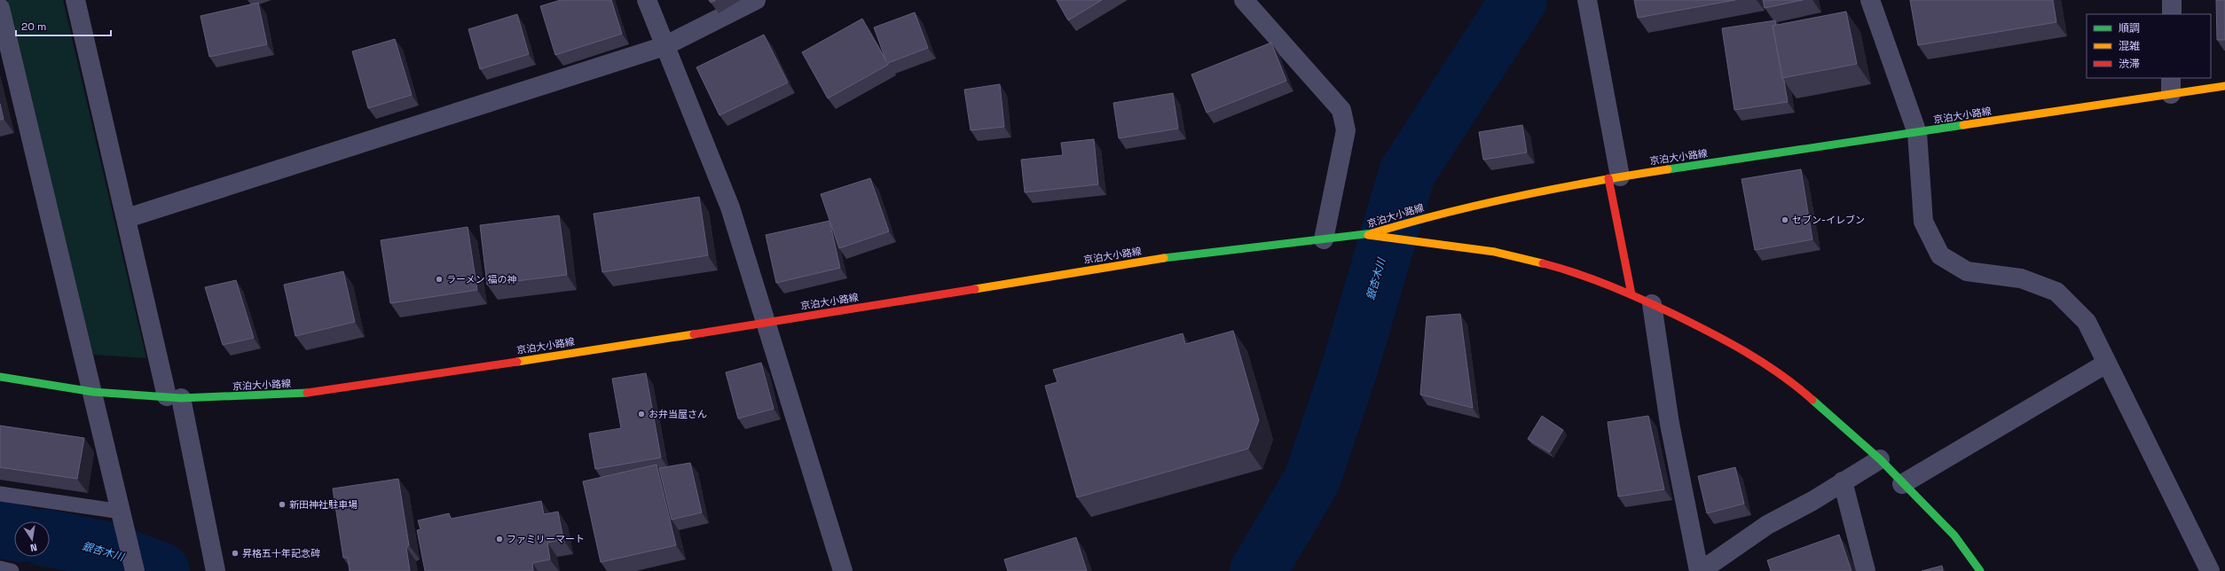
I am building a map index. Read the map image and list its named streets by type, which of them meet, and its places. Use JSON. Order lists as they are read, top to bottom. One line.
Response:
{"streets":{"main road":["京泊大小路線"]},"water":["銀杏木川"],"places":["セブン-イレブン","ラーメン 福の神","お弁当屋さん","新田神社駐車場","ファミリーマート","昇格五十年記念碑"],"legend":["順調","混雑","渋滞"],"scale_bar":"20 m","north":"bottom"}
